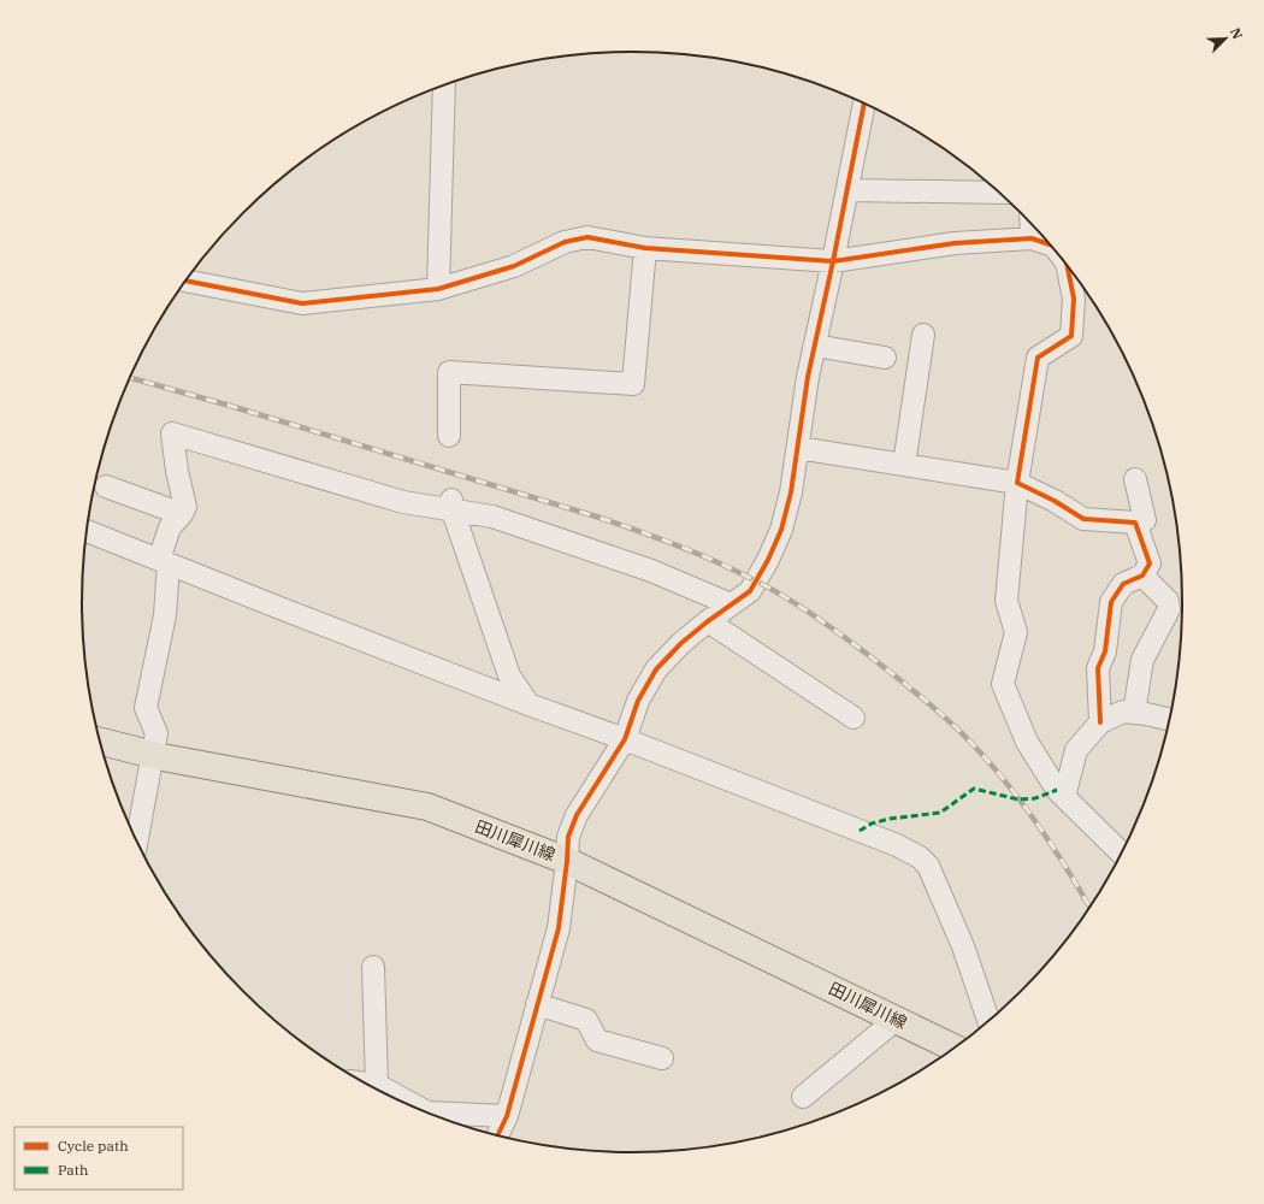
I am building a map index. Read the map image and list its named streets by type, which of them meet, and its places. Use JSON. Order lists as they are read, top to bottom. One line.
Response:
{"streets":{"main road":["田川犀川線"]},"legend":["Cycle path","Path"],"north":"top right"}
